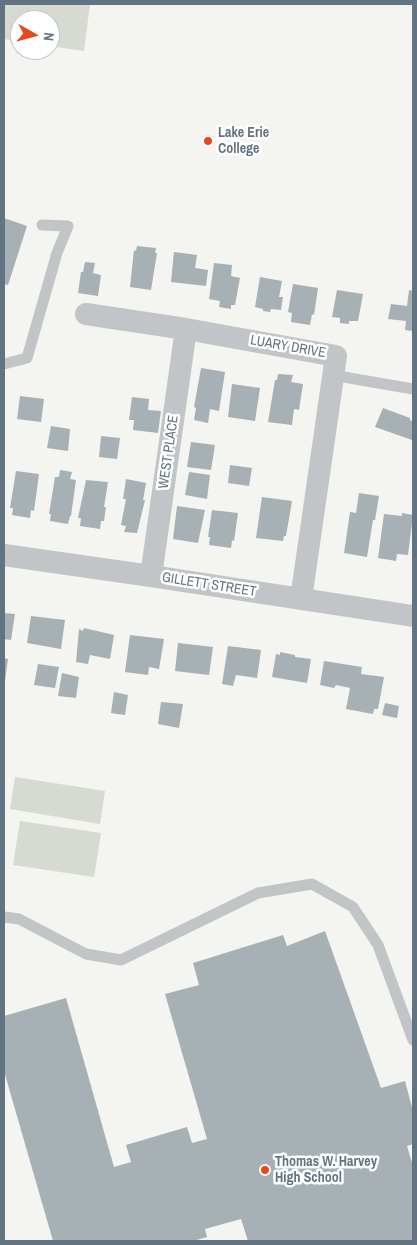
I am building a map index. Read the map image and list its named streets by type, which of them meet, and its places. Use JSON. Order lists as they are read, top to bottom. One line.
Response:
{"streets":{"street":["LUARY DRIVE","WEST PLACE","GILLETT STREET"]},"crossings":[["LUARY DRIVE","WEST PLACE"],["LUARY DRIVE","GILLETT STREET"],["WEST PLACE","GILLETT STREET"]],"places":["Lake Erie College","Thomas W. Harvey High School"],"north":"right"}
